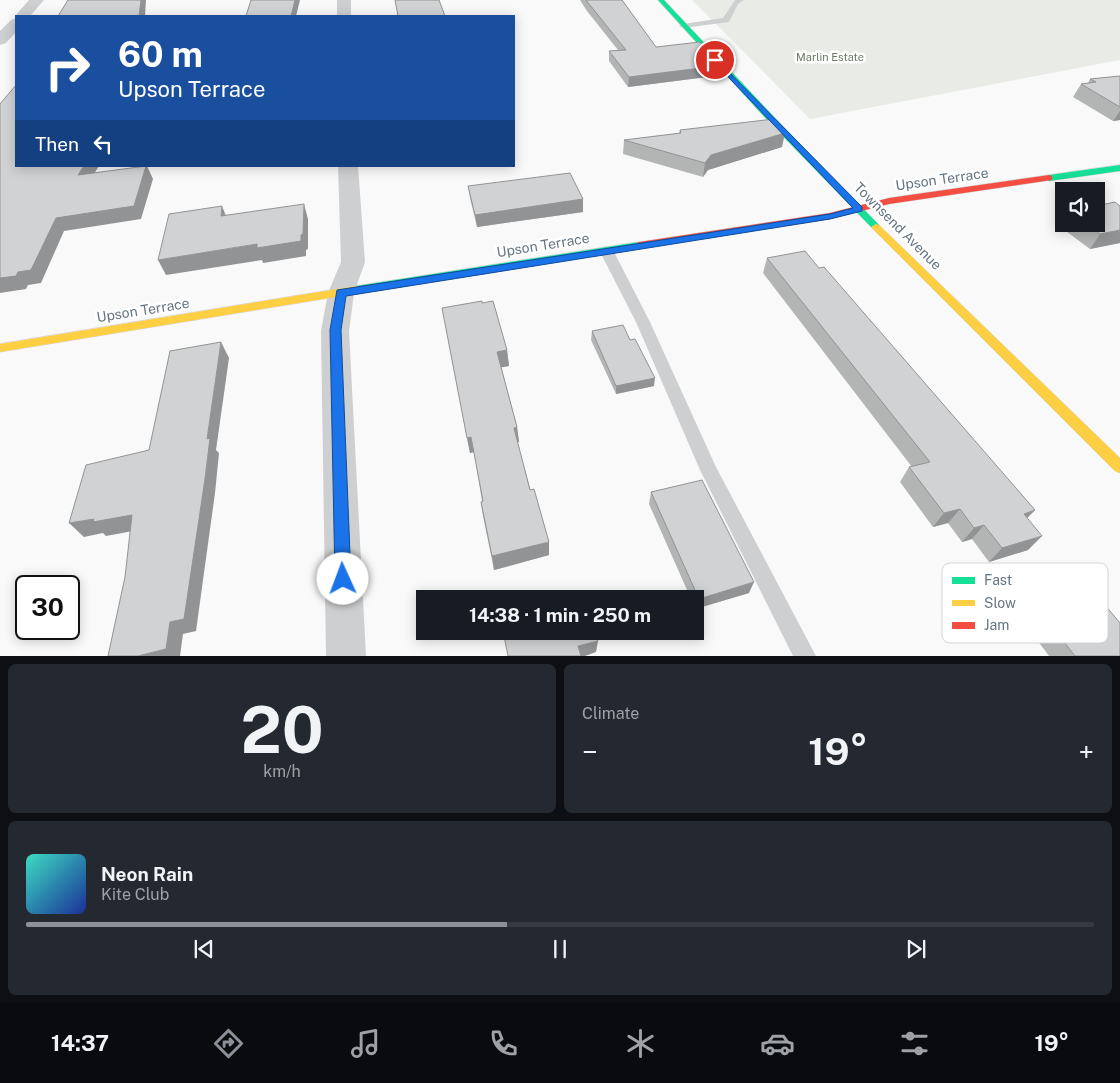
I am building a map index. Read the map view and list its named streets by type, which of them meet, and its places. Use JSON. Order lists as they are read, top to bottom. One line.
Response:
{"streets":{"street":["Upson Terrace","Townsend Avenue"]},"crossings":[["Upson Terrace","Townsend Avenue"]],"parks":["Marlin Estate"],"legend":["Fast","Slow","Jam"],"page":{"turn":["60 m","Upson Terrace"],"then":"Then","limit":"30","trip":"14:38 · 1 min · 250 m","tile":[["20","km/h"],"Climate"],"heat":["−","19°","+"],"song":["Neon Rain","Kite Club"],"tabs":["14:37","19°"]}}
